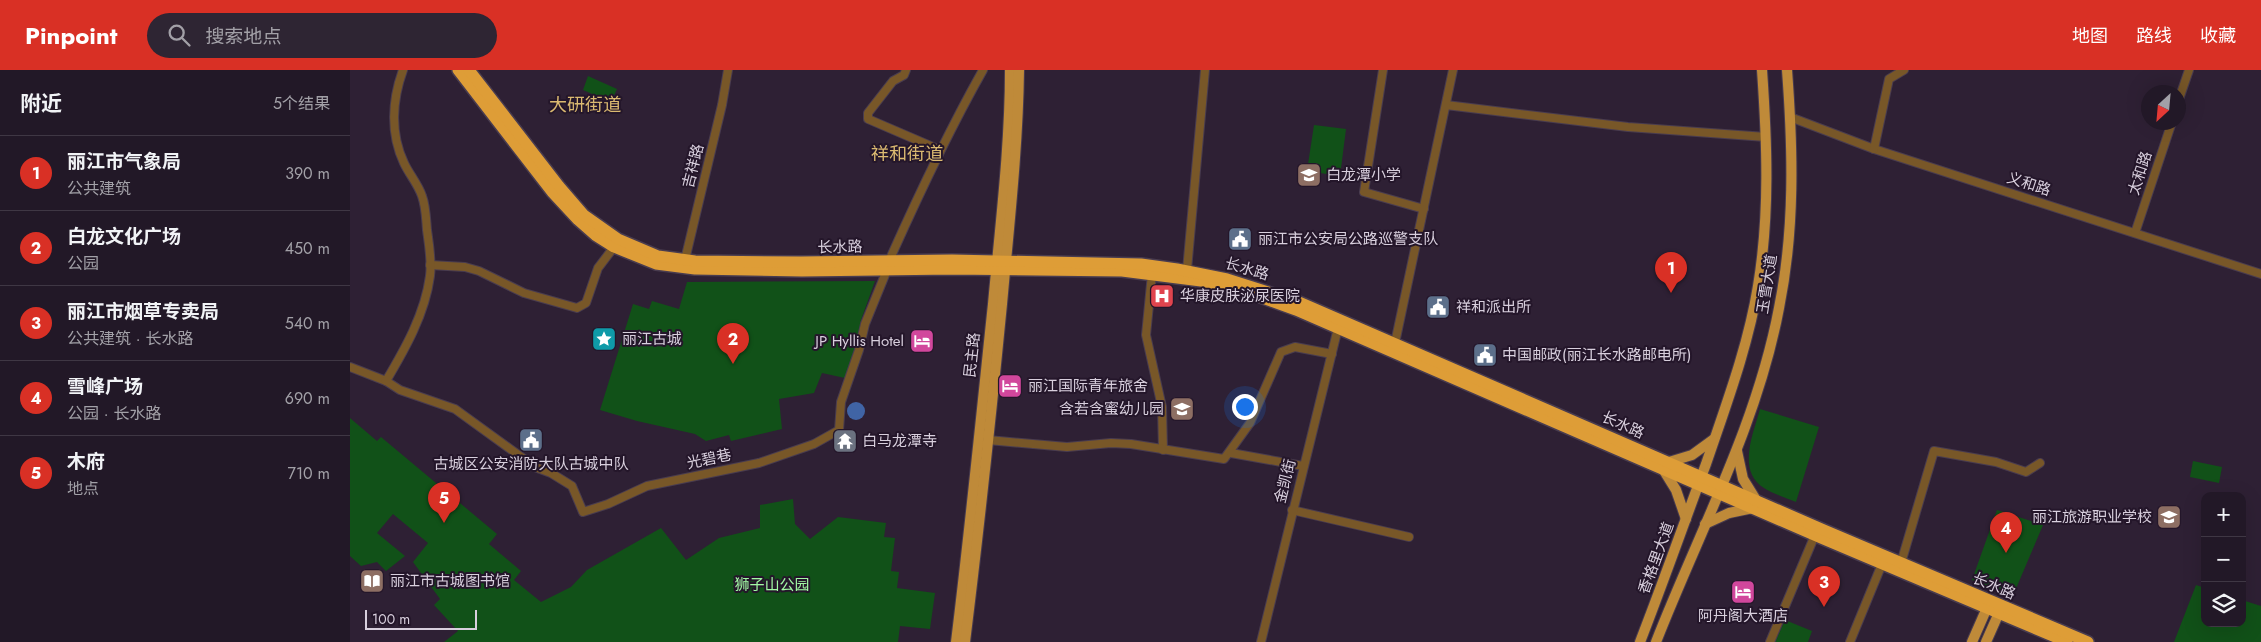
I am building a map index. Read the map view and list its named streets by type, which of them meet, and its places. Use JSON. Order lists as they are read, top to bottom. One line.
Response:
{"streets":{"highway":["长水路"],"main road":["玉雪大道","民主路","香格里大道"],"street":["吉祥路","太和路","义和路","光碧巷","金凯街"]},"crossings":[["吉祥路","长水路"],["太和路","义和路"],["义和路","玉雪大道"],["长水路","玉雪大道"],["长水路","民主路"],["长水路","光碧巷"],["长水路","金凯街"],["长水路","香格里大道"],["玉雪大道","香格里大道"]],"districts":["大研街道","祥和街道"],"parks":["狮子山公园"],"places":{"school or university":["白龙潭小学","含若含蜜幼儿园","丽江旅游职业学校"],"public building":["丽江市公安局公路巡警支队","祥和派出所","中国邮政(丽江长水路邮电所)","古城区公安消防大队古城中队"],"hospital":["华康皮肤泌尿医院"],"place":["丽江古城"],"hotel":["JP Hyllis Hotel","丽江国际青年旅舍","阿丹阁大酒店"],"temple":["白马龙潭寺"],"library":["丽江市古城图书馆"]},"scale_bar":"100 m","north":"bottom left","page":{"header":"Pinpoint","search":"搜索地点","nav":["地图","路线","收藏"],"heading":["附近","5个结果"],"list":[{"mark":"1","name":"丽江市气象局","note":"公共建筑","value":"390 m"},{"mark":"2","name":"白龙文化广场","note":"公园","value":"450 m"},{"mark":"3","name":"丽江市烟草专卖局","note":"公共建筑 · 长水路","value":"540 m"},{"mark":"4","name":"雪峰广场","note":"公园 · 长水路","value":"690 m"},{"mark":"5","name":"木府","note":"地点","value":"710 m"}],"pins":["1","2","5","4","3"],"map_buttons":["+","−"],"scale":"100 m"}}
